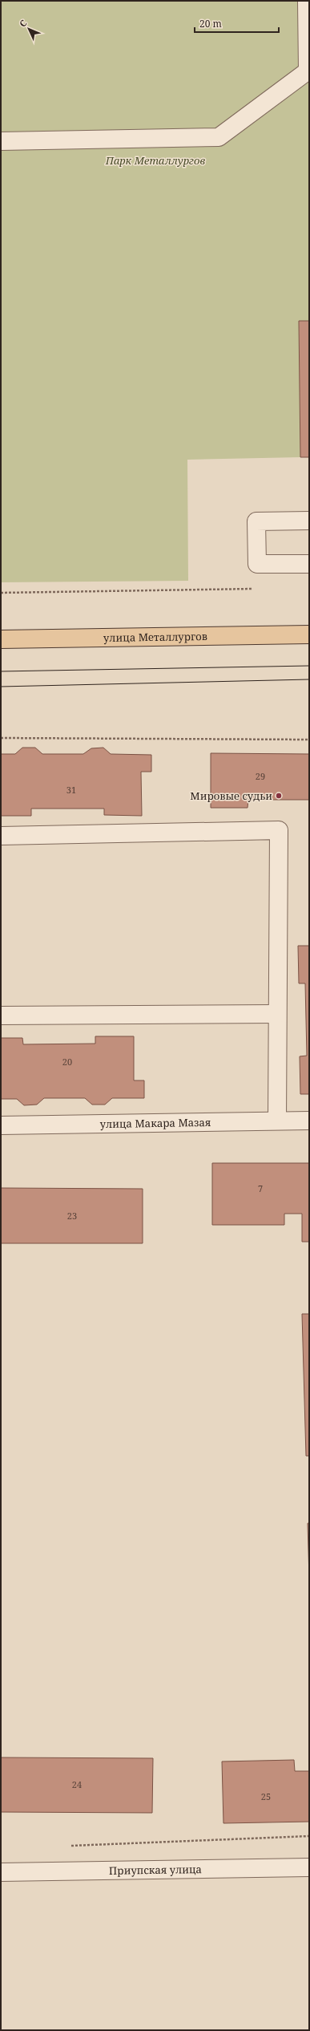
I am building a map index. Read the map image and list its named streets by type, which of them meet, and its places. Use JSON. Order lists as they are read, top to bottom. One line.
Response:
{"streets":{"main road":["улица Металлургов"],"street":["улица Макара Мазая","Приупская улица"]},"parks":["Парк Металлургов"],"places":["Мировые судьи"],"house_numbers":["29","31","20","7","23","24","25"],"scale_bar":"20 m","north":"top left"}
